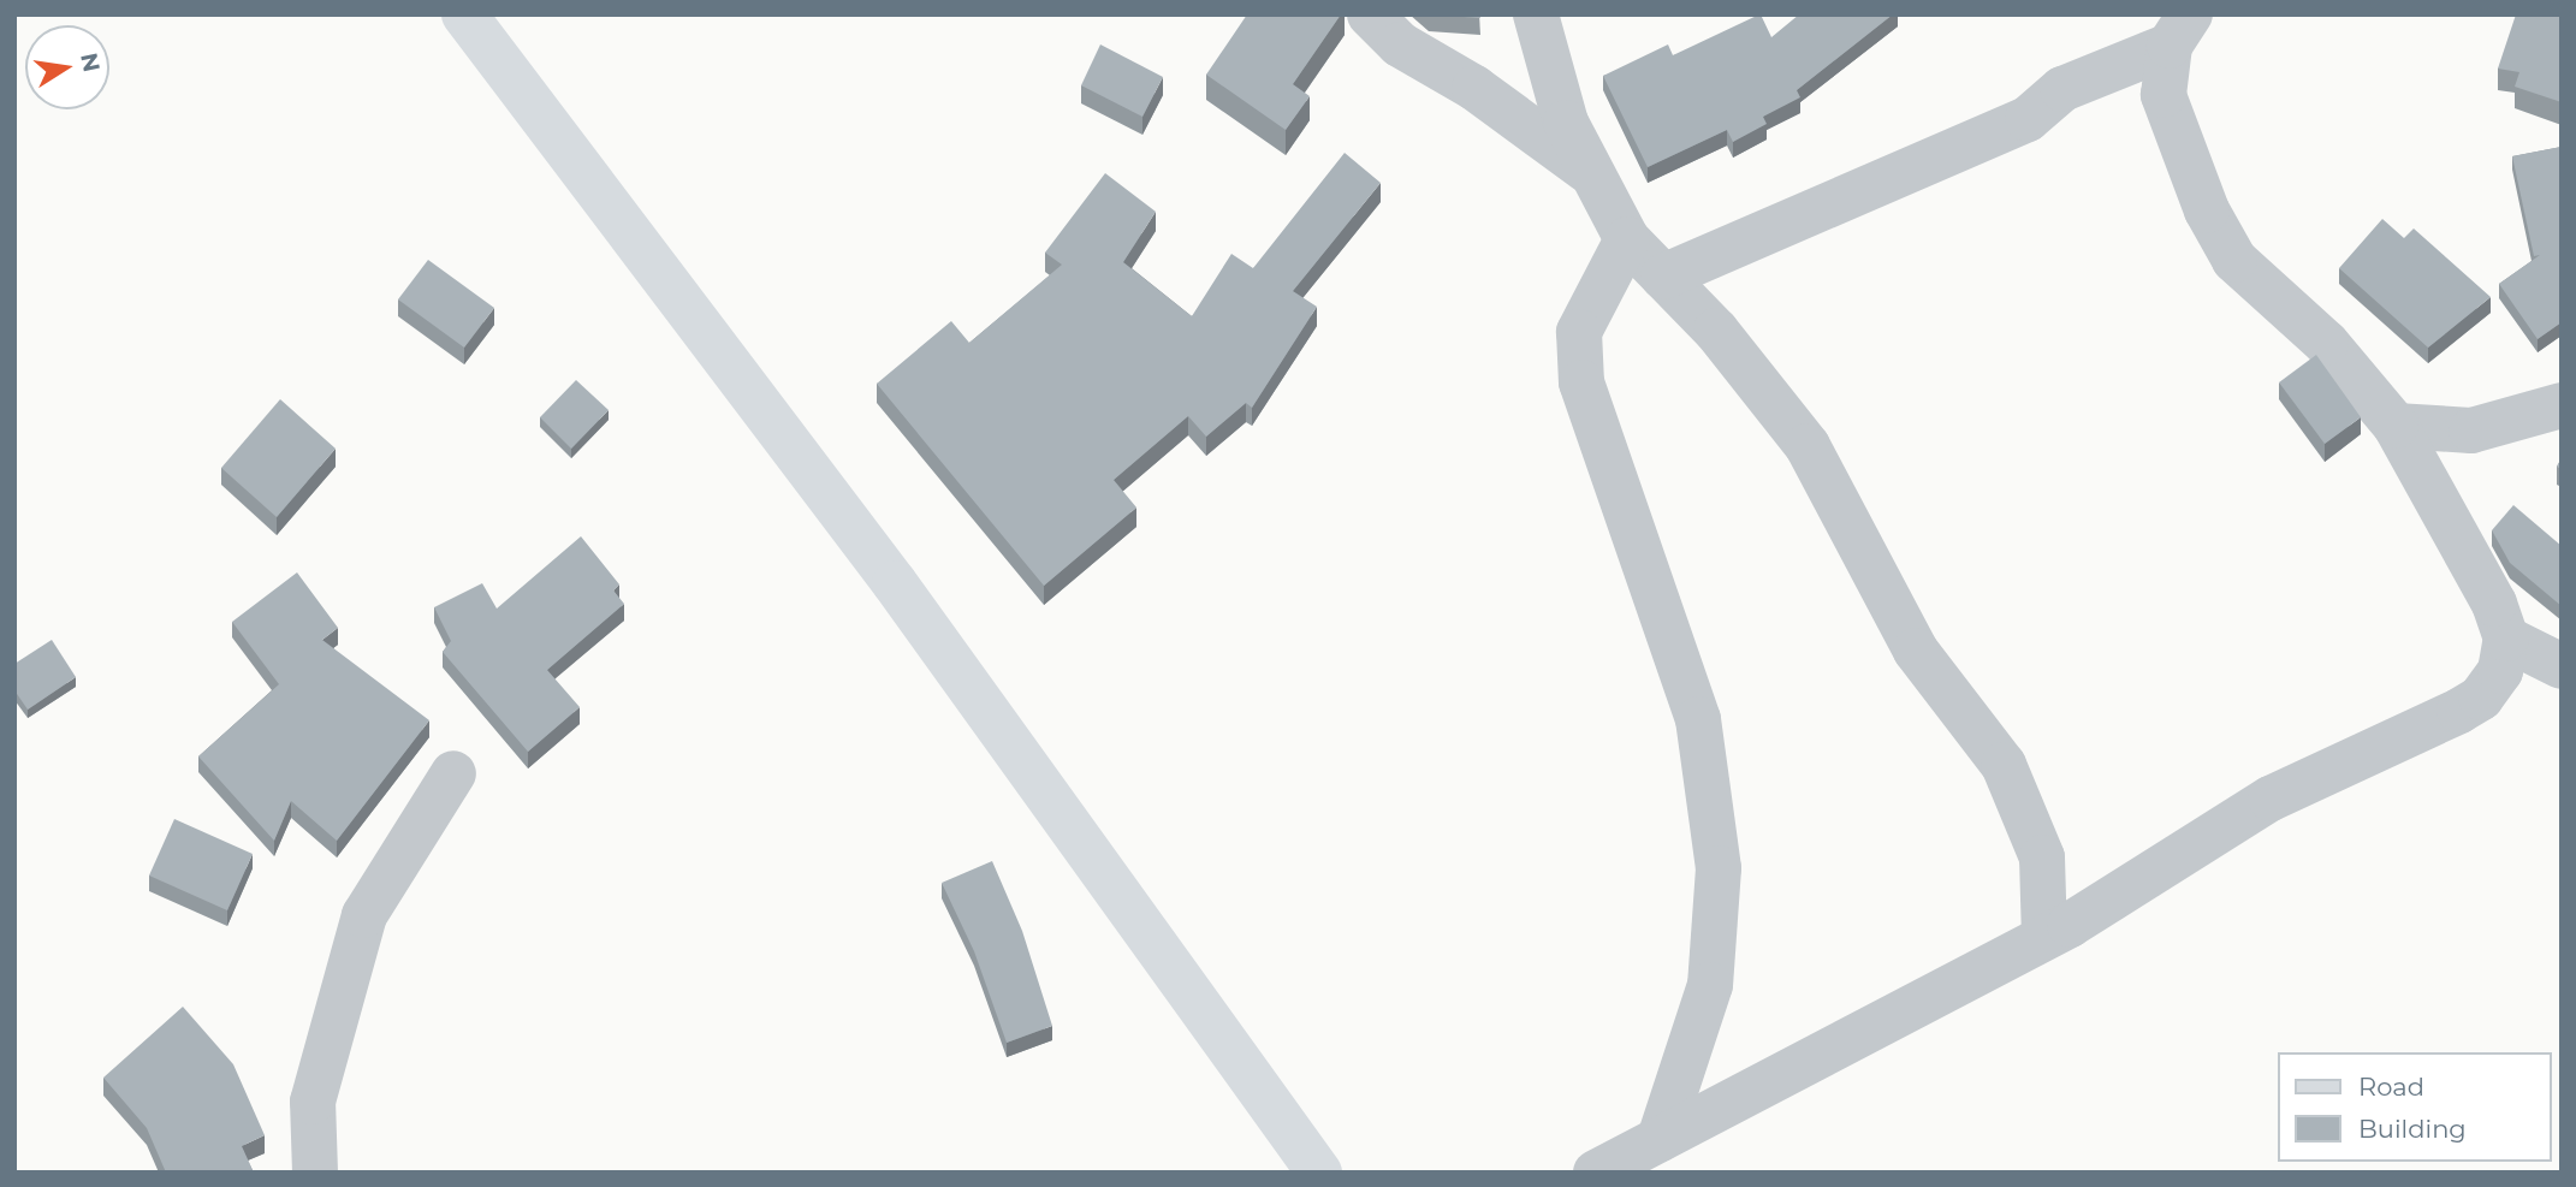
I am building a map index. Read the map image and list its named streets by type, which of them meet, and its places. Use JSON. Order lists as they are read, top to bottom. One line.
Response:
{"legend":["Road","Building"],"north":"right"}
